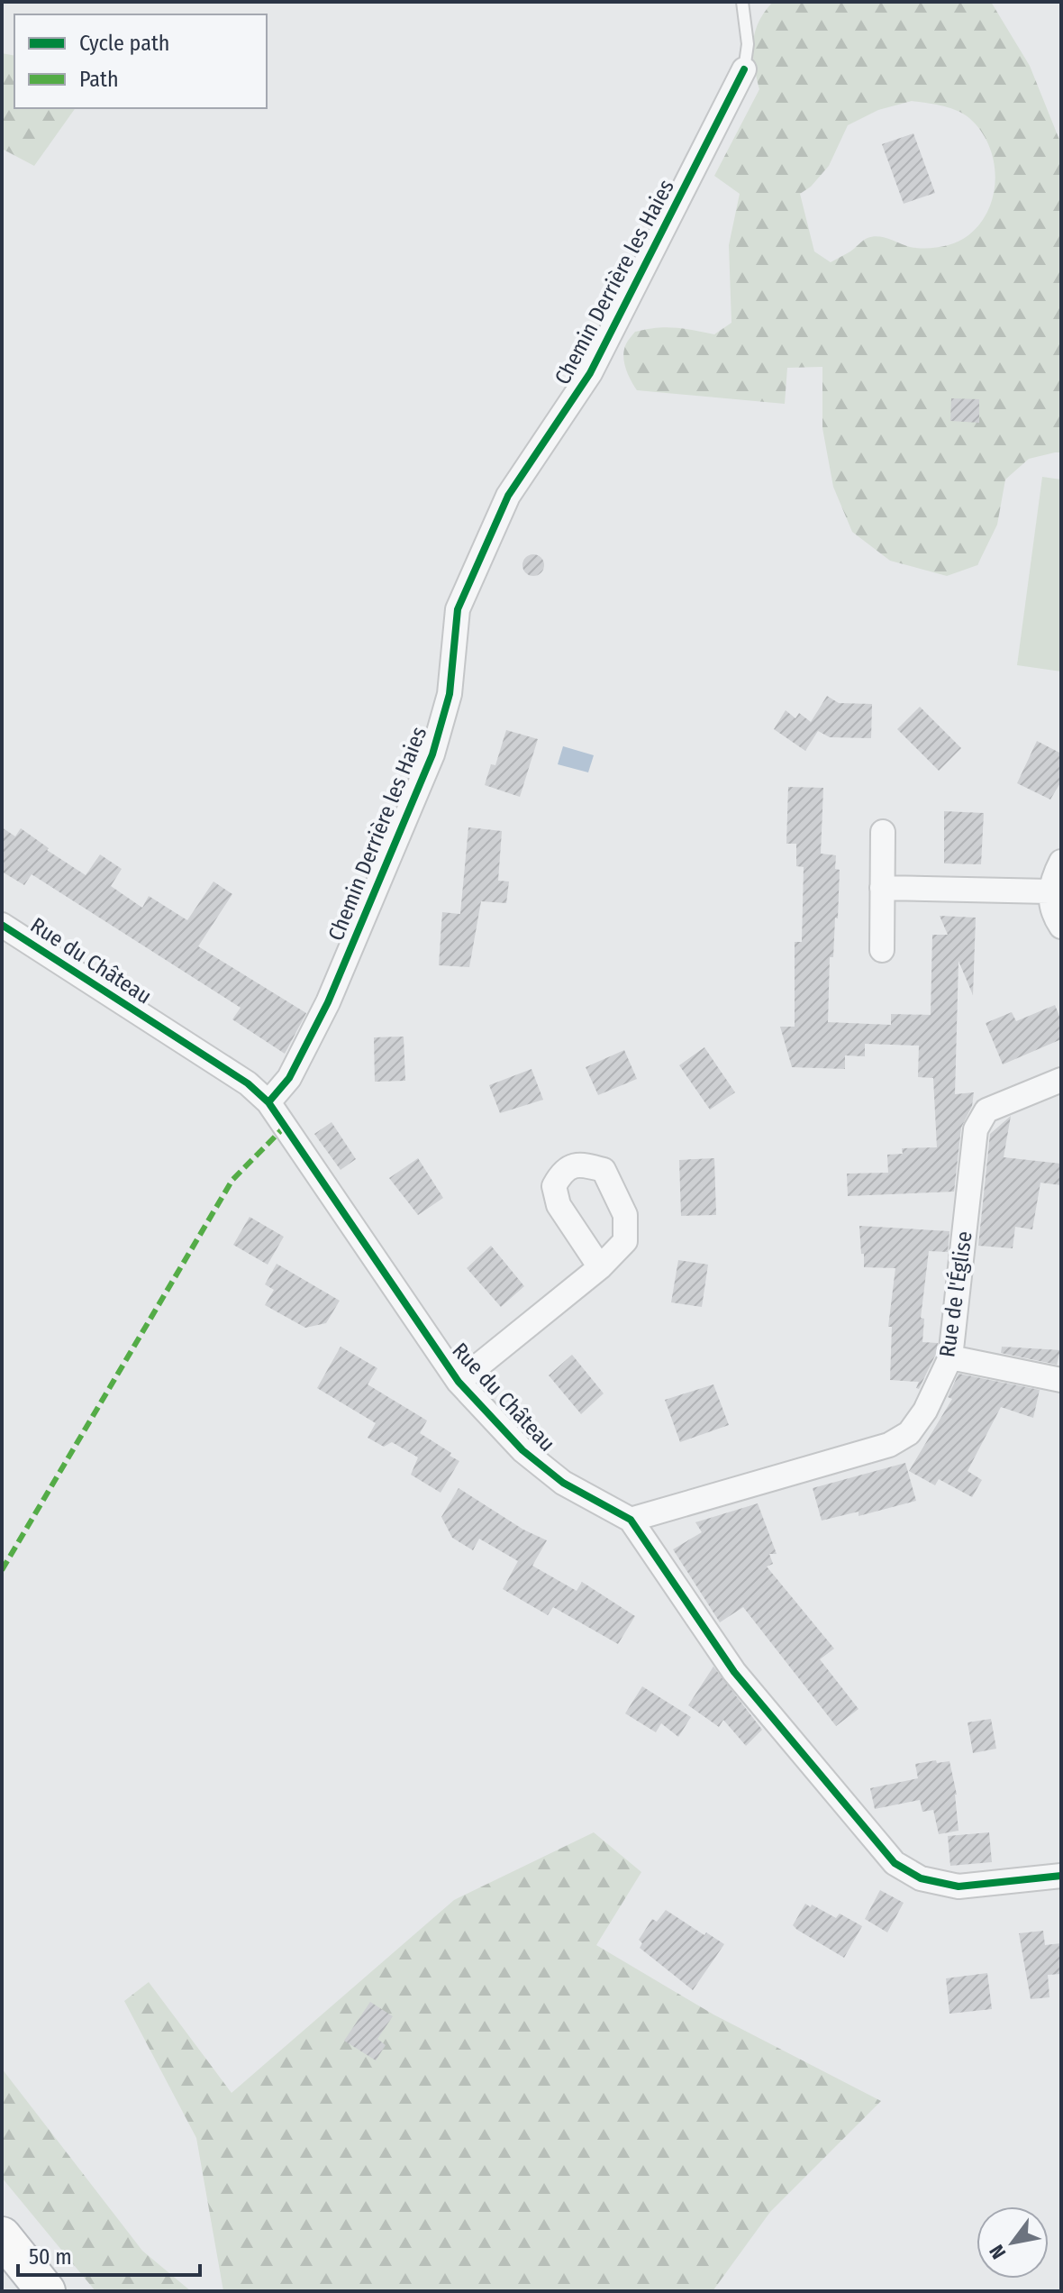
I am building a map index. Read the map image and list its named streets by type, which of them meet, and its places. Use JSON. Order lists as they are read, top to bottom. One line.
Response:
{"streets":{"street":["Chemin Derrière les Haies","Rue du Château","Rue de l'Église"]},"crossings":[["Chemin Derrière les Haies","Rue du Château"],["Rue du Château","Rue de l'Église"]],"legend":["Cycle path","Path"],"scale_bar":"50 m","north":"bottom left"}
